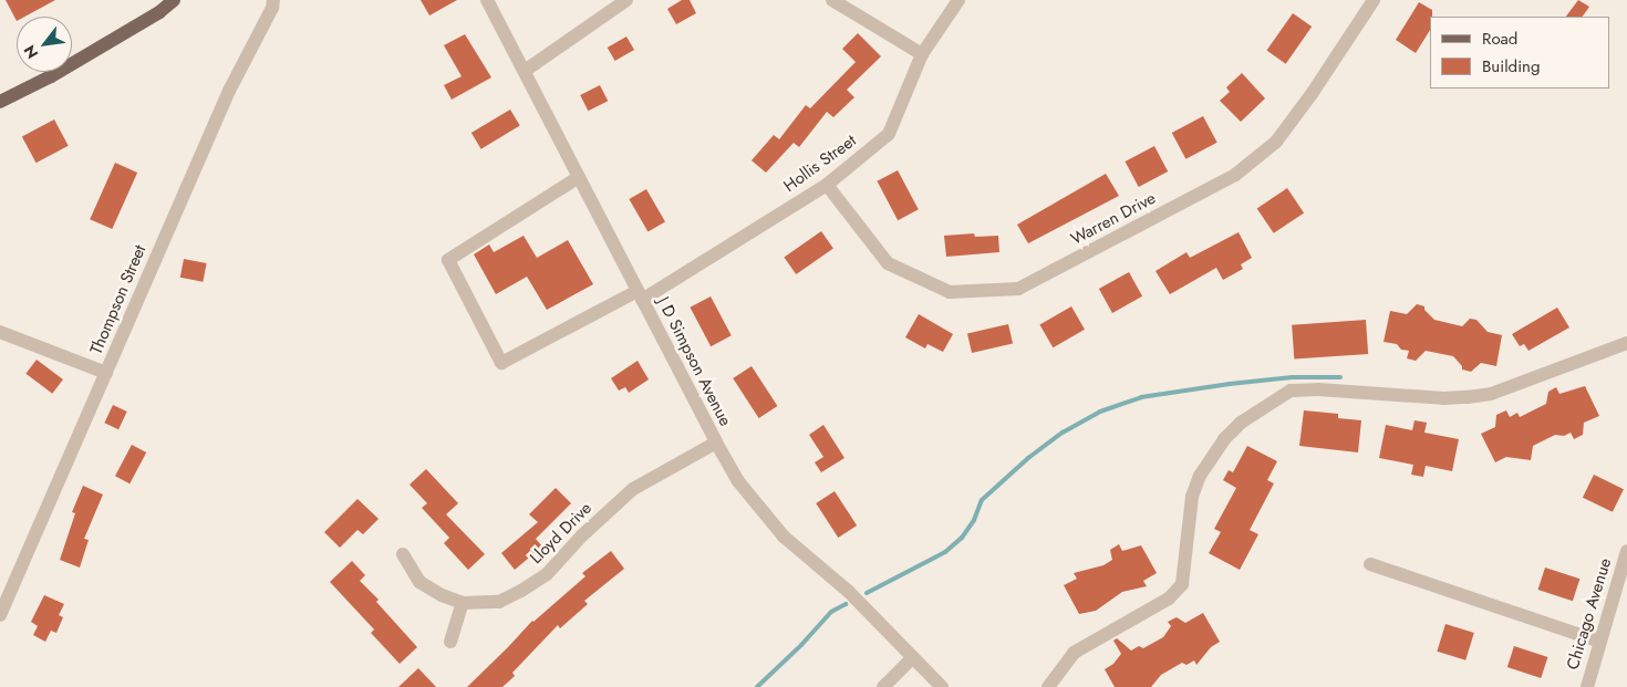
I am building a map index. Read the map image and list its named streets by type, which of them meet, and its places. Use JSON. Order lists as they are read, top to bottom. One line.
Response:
{"streets":{"street":["Hollis Street","Warren Drive","Thompson Street","J D Simpson Avenue","Lloyd Drive","Chicago Avenue"]},"crossings":[["Hollis Street","Warren Drive"],["Hollis Street","J D Simpson Avenue"],["J D Simpson Avenue","Lloyd Drive"]],"legend":["Road","Building"],"north":"bottom left"}
